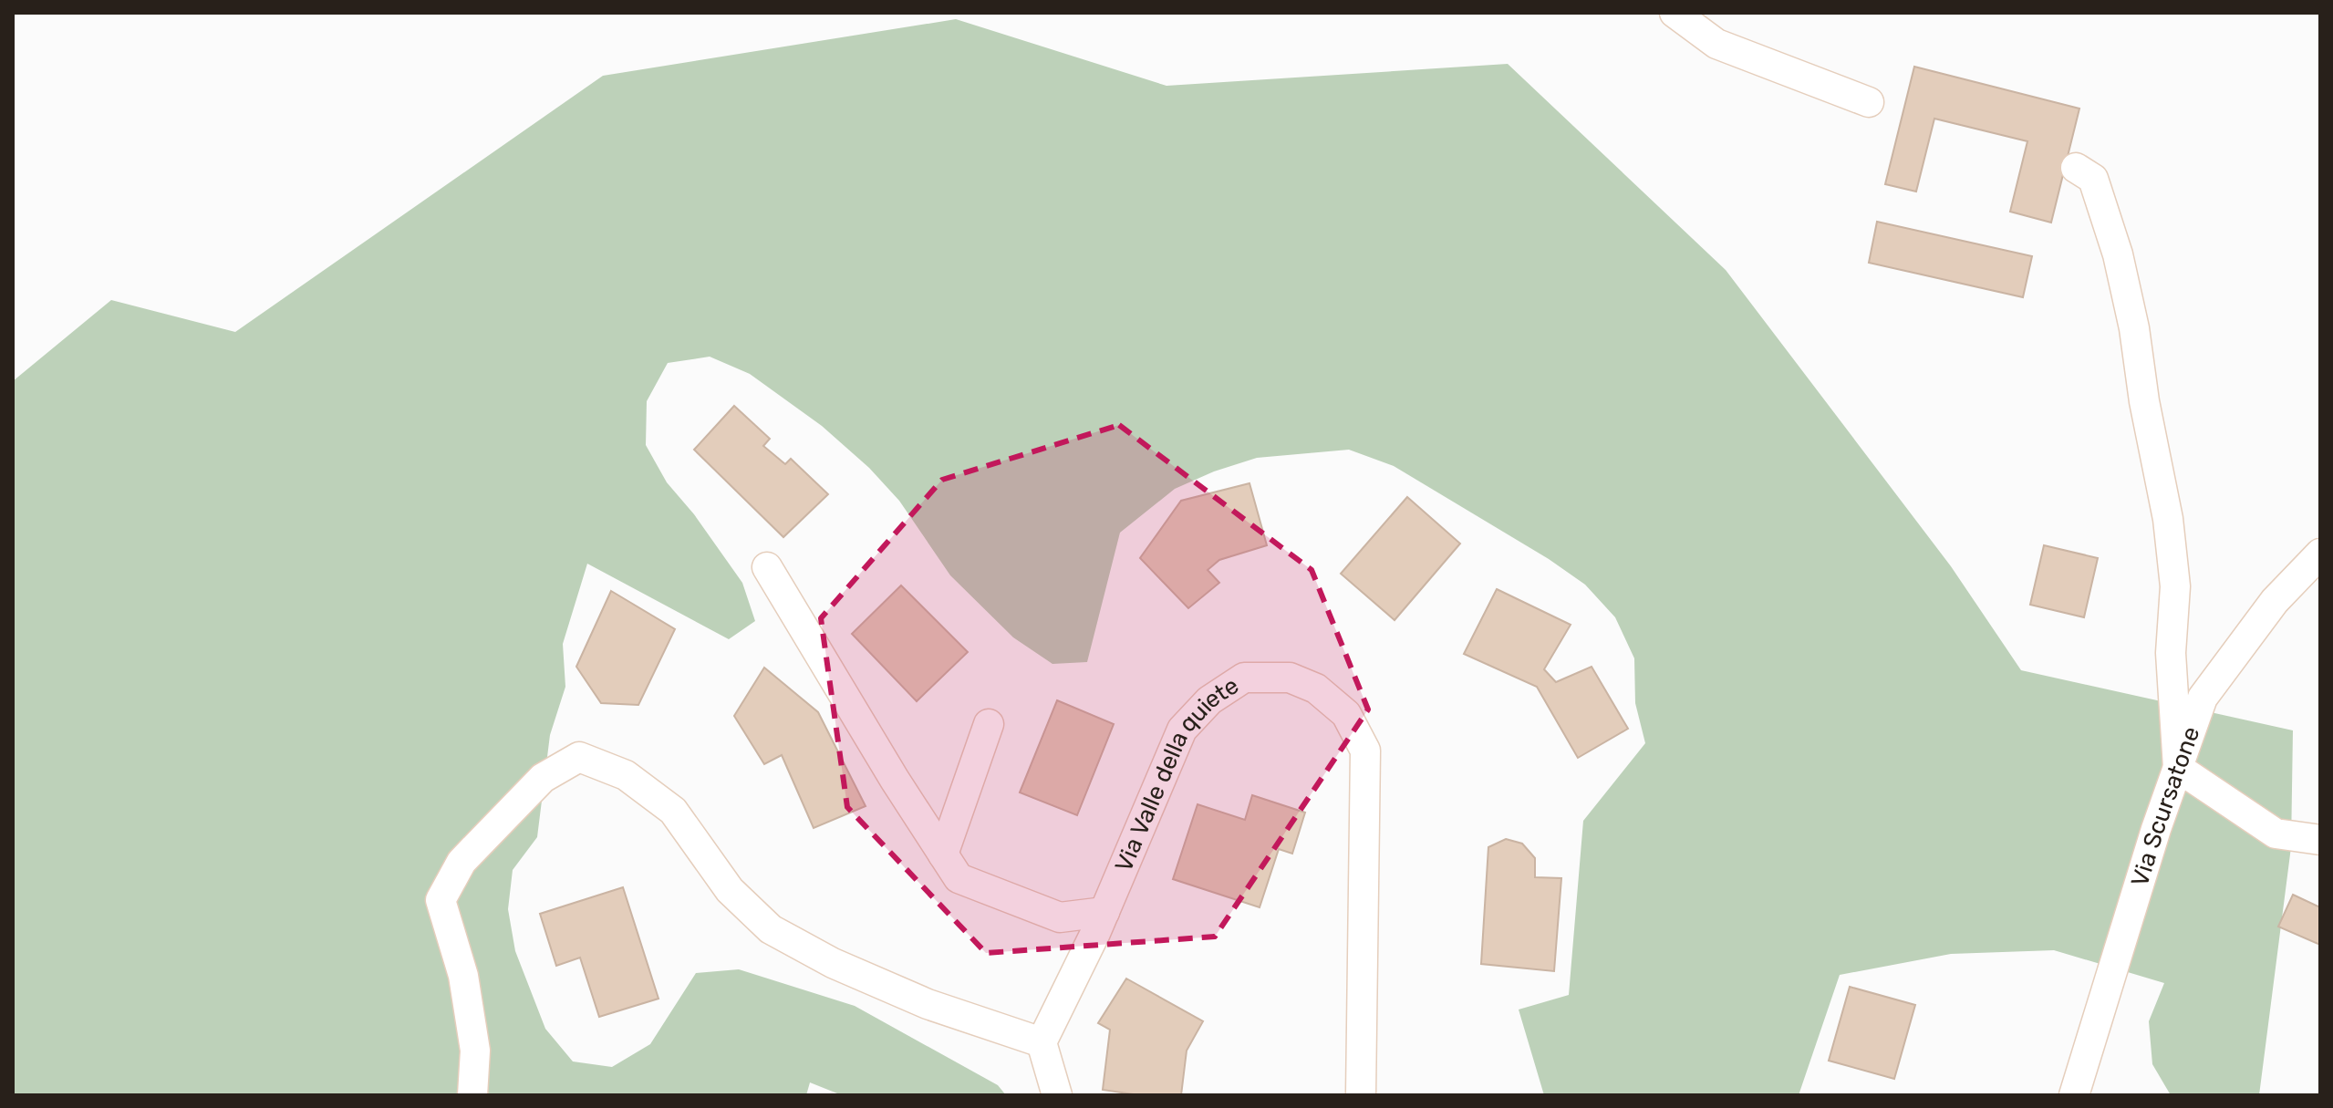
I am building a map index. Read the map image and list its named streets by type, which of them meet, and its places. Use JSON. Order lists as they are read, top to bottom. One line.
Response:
{"streets":{"street":["Via Valle della quiete","Via Scursatone"]}}
